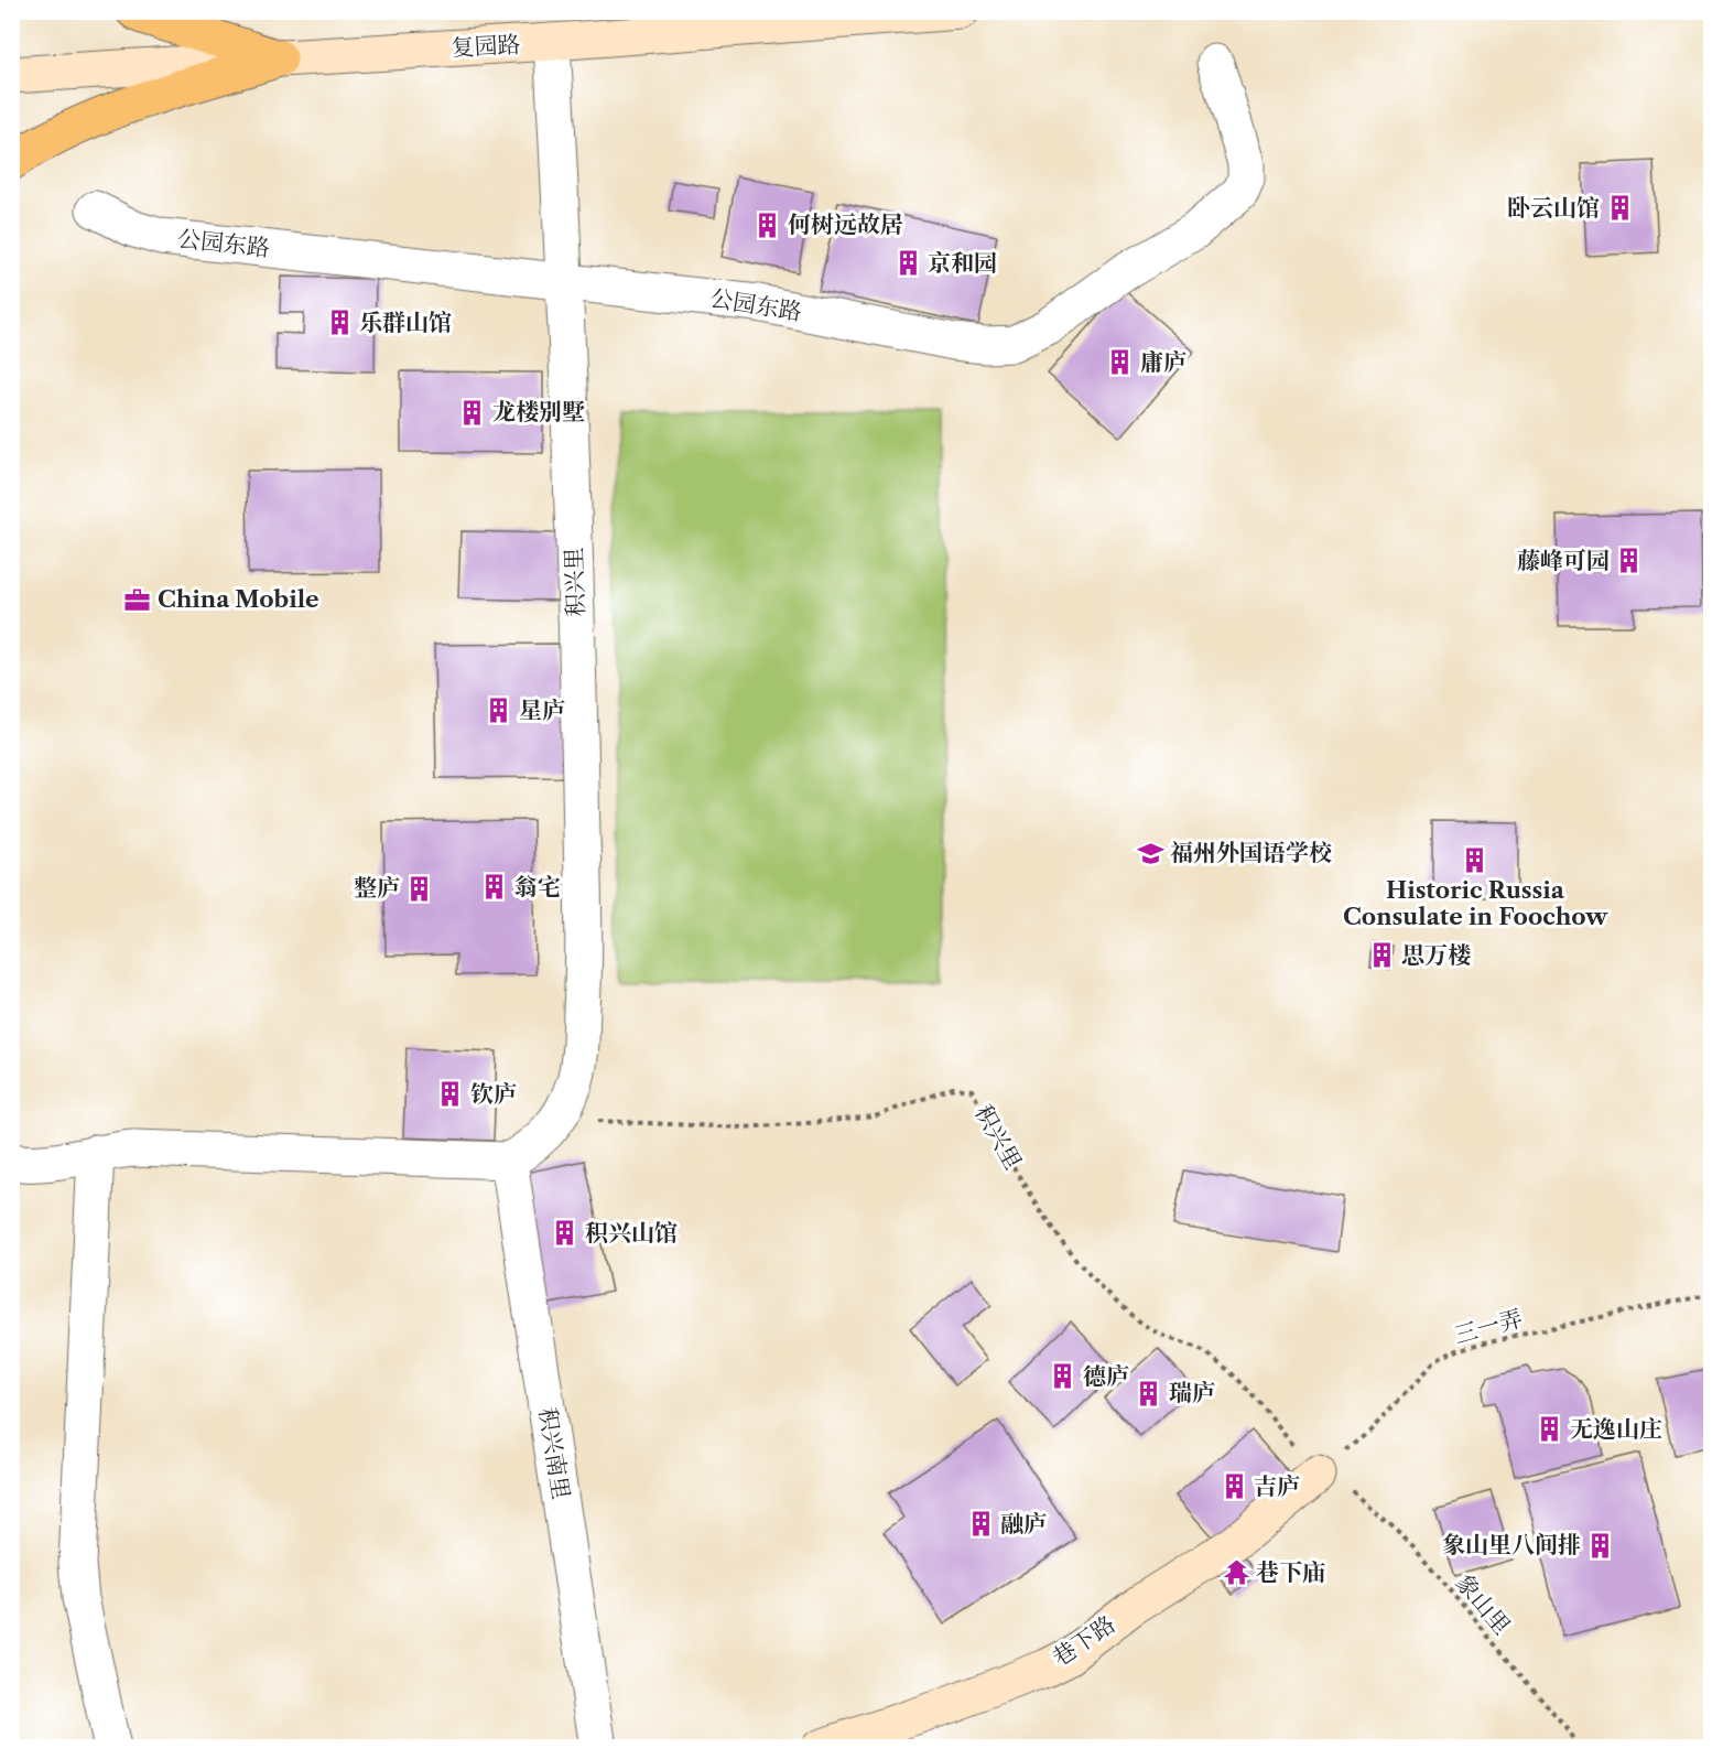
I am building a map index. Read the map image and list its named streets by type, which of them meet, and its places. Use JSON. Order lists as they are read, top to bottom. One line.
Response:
{"streets":{"main road":["复园路","巷下路"],"street":["公园东路","积兴里","积兴南里"],"path":["三一弄","象山里"]},"crossings":[["复园路","积兴里"],["公园东路","积兴里"],["积兴里","三一弄"],["积兴里","积兴南里"],["积兴里","象山里"],["积兴里","巷下路"],["三一弄","象山里"],["三一弄","巷下路"],["象山里","巷下路"]],"places":{"building":["卧云山馆","何树远故居","京和园","乐群山馆","庸庐","龙楼别墅","藤峰可园","星庐","Historic Russia Consulate in Foochow","翁宅","整庐","思万楼","钦庐","积兴山馆","德庐","瑞庐","无逸山庄","吉庐","融庐","象山里八间排"],"office":["China Mobile"],"school or university":["福州外国语学校"],"temple":["巷下庙"]}}
